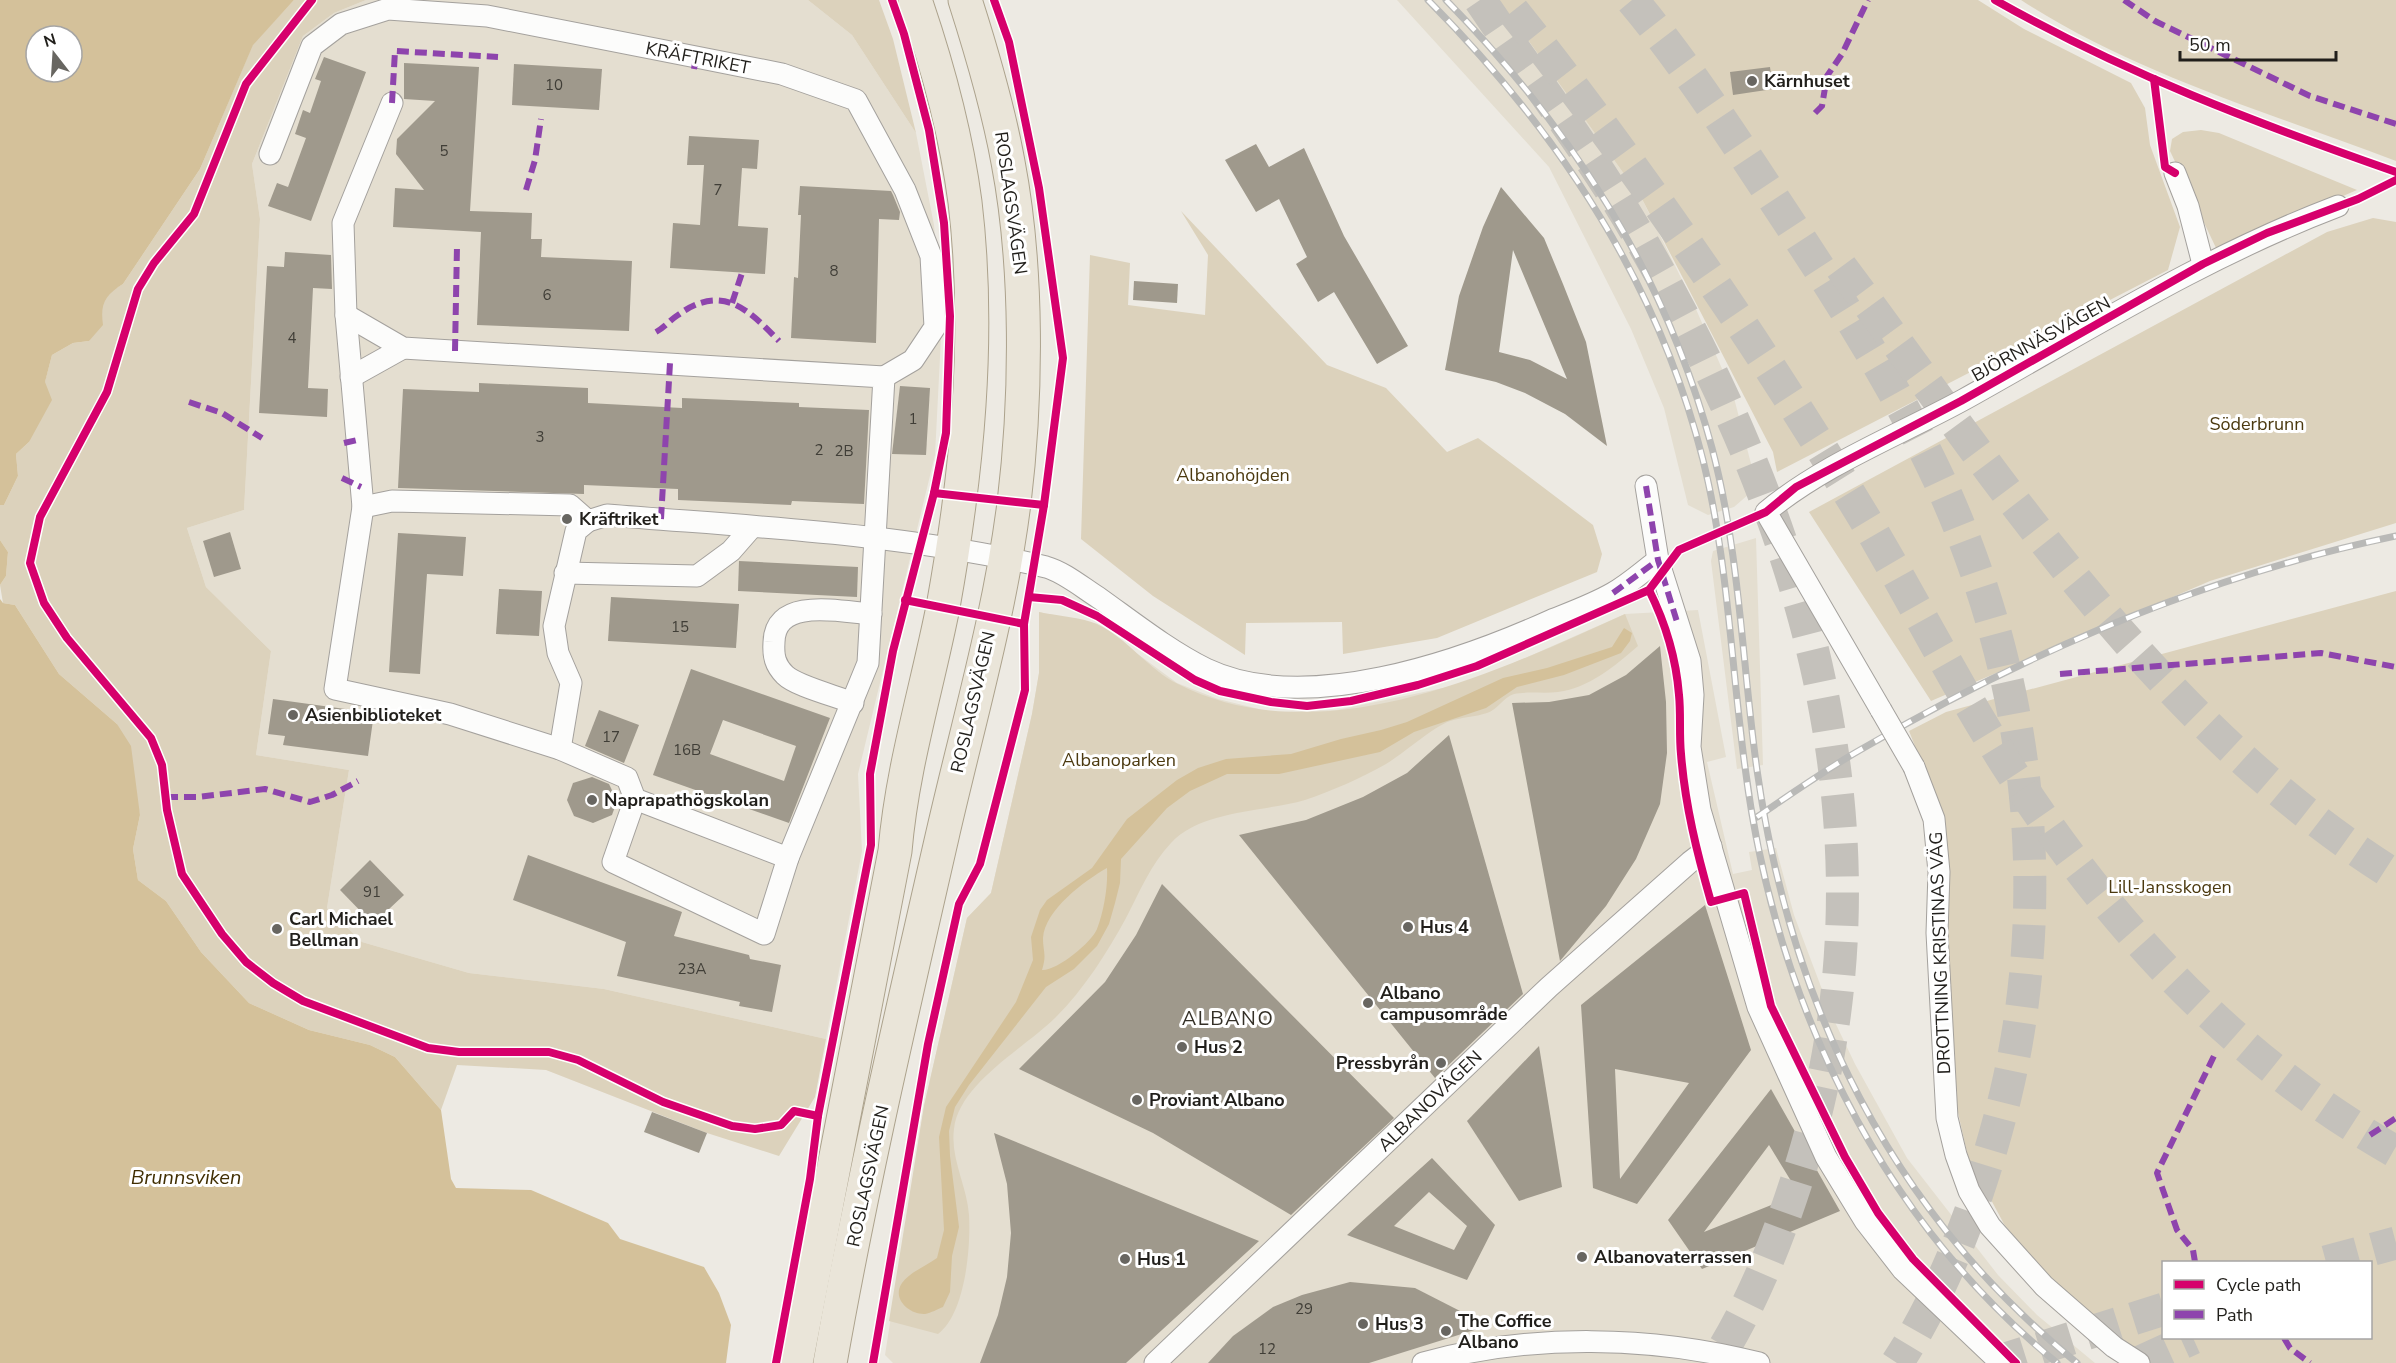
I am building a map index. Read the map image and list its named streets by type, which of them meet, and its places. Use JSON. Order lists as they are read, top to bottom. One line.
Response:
{"streets":{"main road":["ROSLAGSVÄGEN"],"street":["KRÄFTRIKET","BJÖRNNÄSVÄGEN","DROTTNING KRISTINAS VÄG","ALBANOVÄGEN"]},"crossings":[["BJÖRNNÄSVÄGEN","DROTTNING KRISTINAS VÄG"]],"districts":["ALBANO"],"water":["Brunnsviken"],"parks":["Söderbrunn","Albanohöjden","Albanoparken","Lill-Jansskogen"],"places":["Kärnhuset","Kräftriket","Asienbiblioteket","Naprapathögskolan","Hus 4","Carl Michael Bellman","Albano campusområde","Hus 2","Pressbyrån","Proviant Albano","Albanovaterrassen","Hus 1","Hus 3","The Coffice Albano"],"house_numbers":["10","5","7","8","6","4","1","3","2","2B","15","17","16B","91","23A","29","12"],"legend":["Cycle path","Path"],"scale_bar":"50 m","north":"top"}
